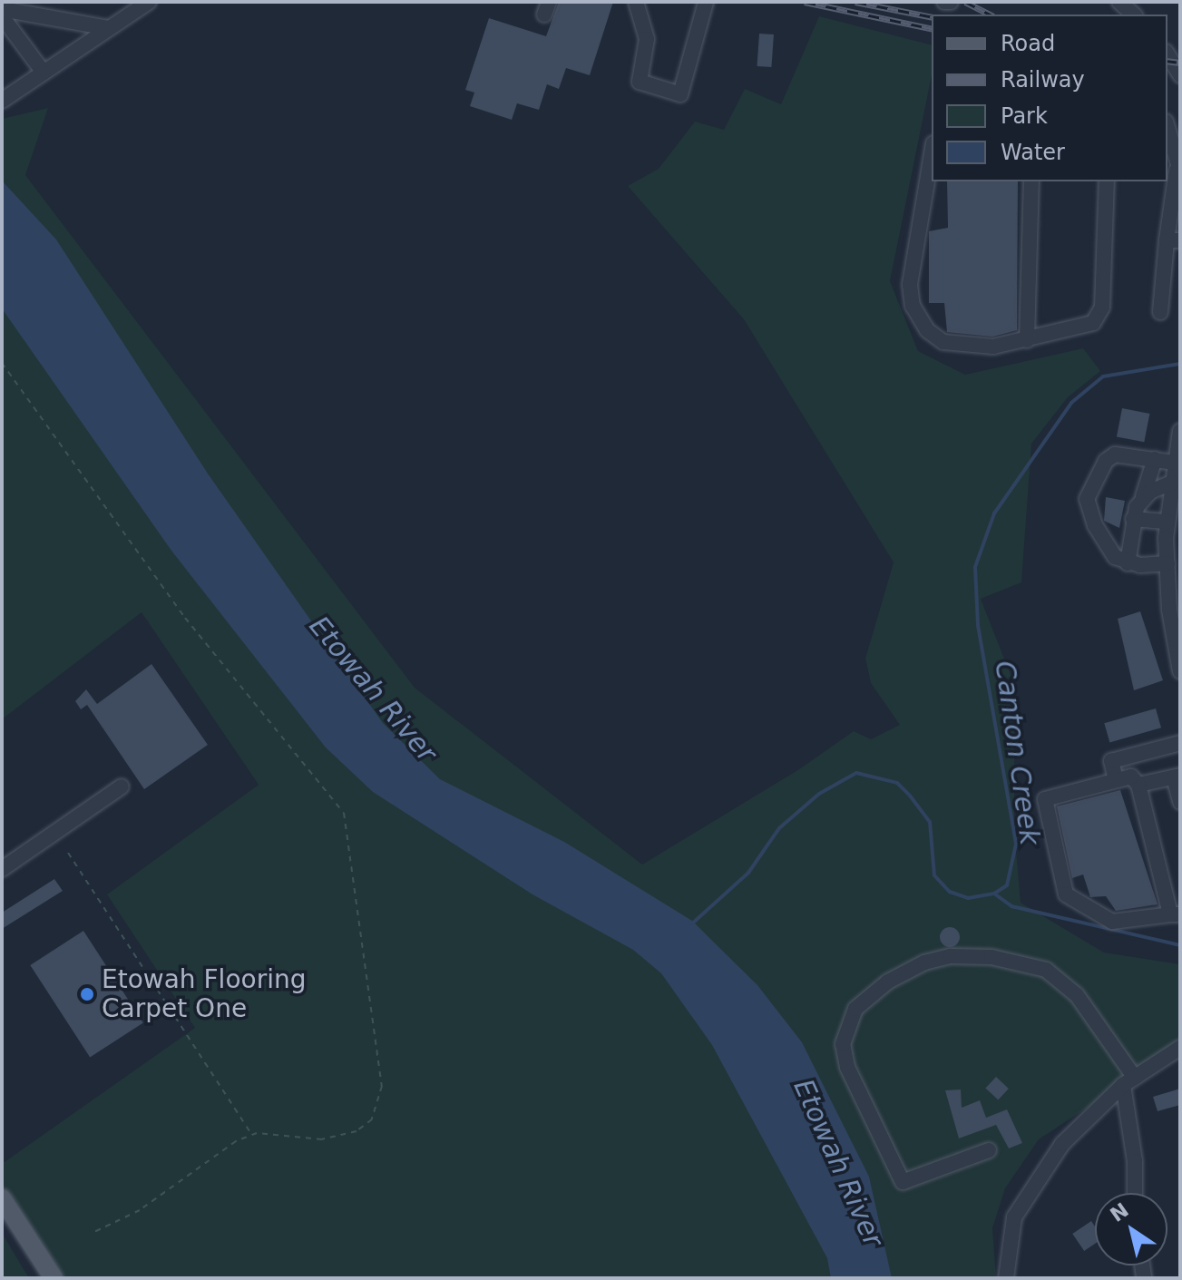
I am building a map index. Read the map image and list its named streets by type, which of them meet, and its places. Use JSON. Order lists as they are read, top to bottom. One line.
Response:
{"water":["Etowah River","Canton Creek"],"places":["Etowah Flooring Carpet One"],"legend":["Road","Railway","Park","Water"],"north":"top left"}
